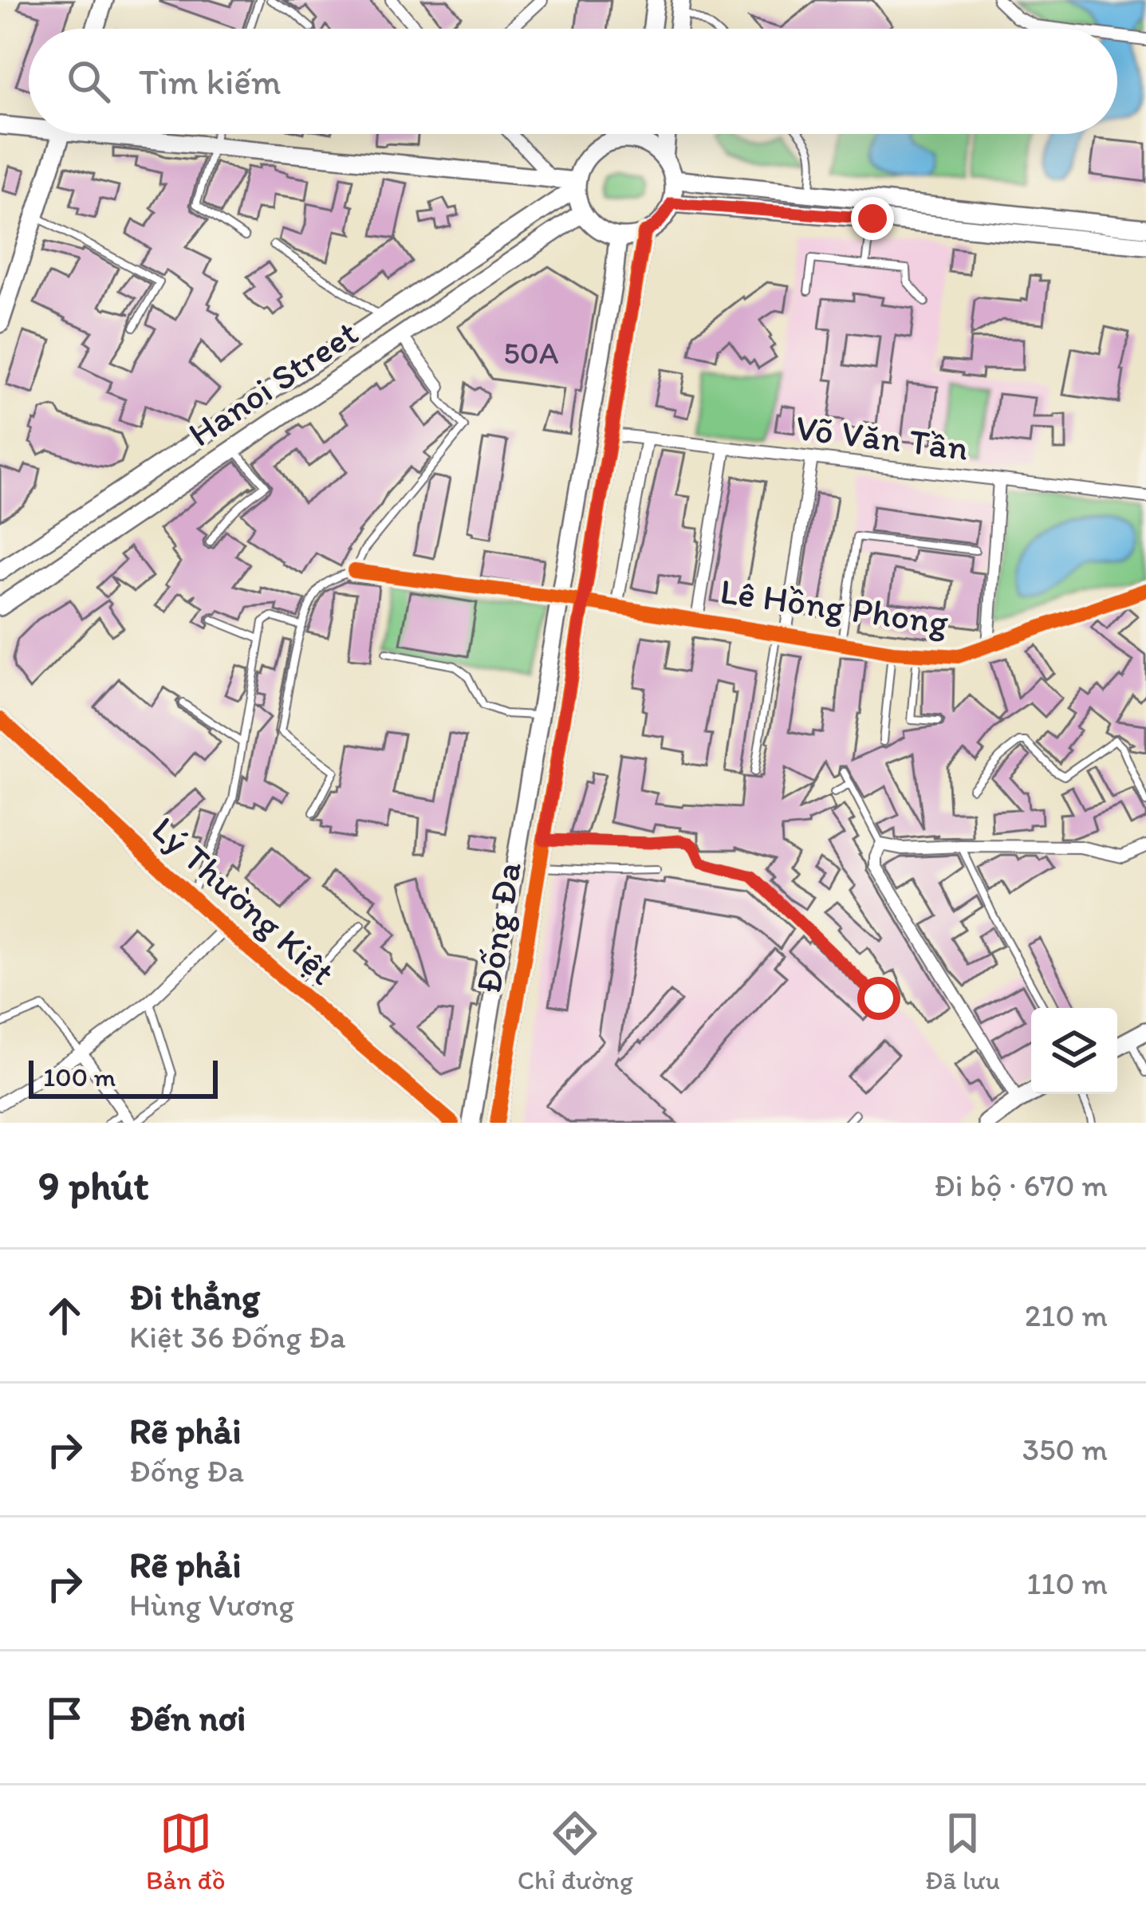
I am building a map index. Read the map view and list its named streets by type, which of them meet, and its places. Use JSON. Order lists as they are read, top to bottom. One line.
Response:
{"streets":{"main road":["Hanoi Street","Lý Thường Kiệt","Đống Đa"],"street":["Võ Văn Tần","Lê Hồng Phong"]},"crossings":[["Hanoi Street","Đống Đa"],["Võ Văn Tần","Đống Đa"],["Lê Hồng Phong","Đống Đa"]],"house_numbers":["50A"],"scale_bar":"100 m","page":{"search":"Tìm kiếm","scale":"100 m","heading":["9 phút","Đi bộ · 670 m"],"list":[["Đi thẳng","Kiệt 36 Đống Đa","210 m"],["Rẽ phải","Đống Đa","350 m"],["Rẽ phải","Hùng Vương","110 m"],"Đến nơi"],"nav":["Bản đồ","Chỉ đường","Đã lưu"]}}
